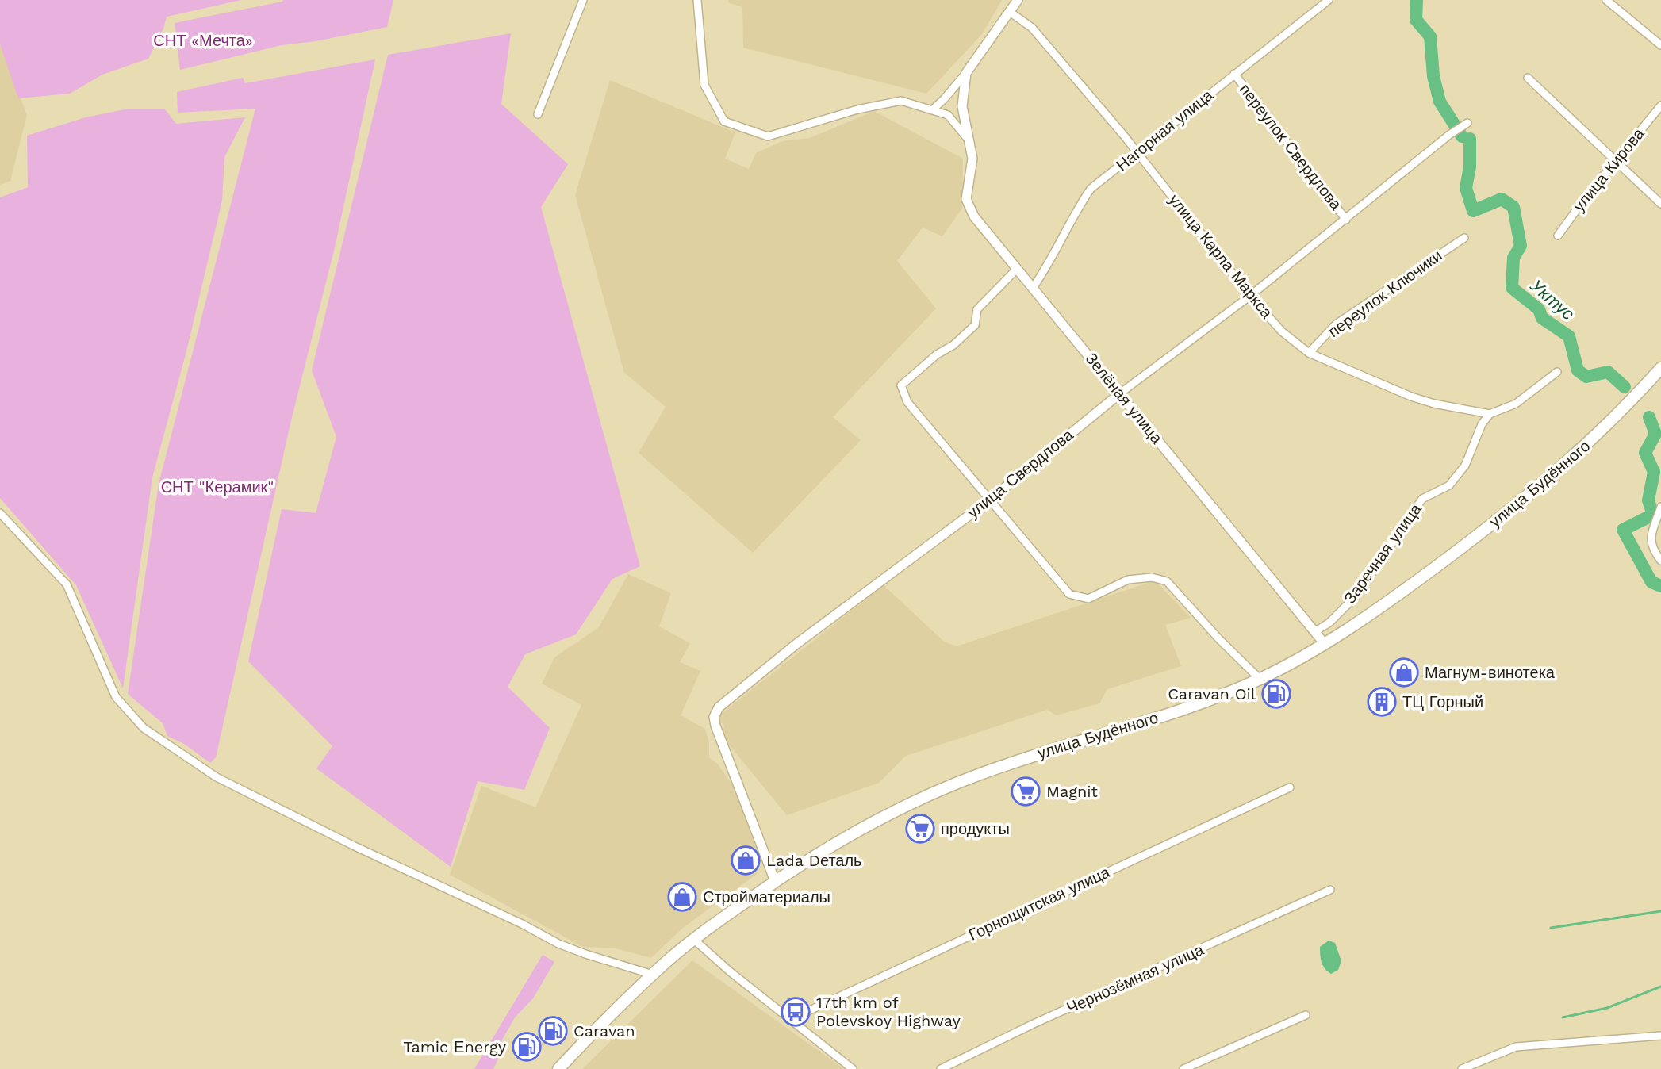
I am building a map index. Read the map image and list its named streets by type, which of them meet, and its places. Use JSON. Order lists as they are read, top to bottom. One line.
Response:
{"streets":{"main road":["улица Будённого"],"street":["Нагорная улица","переулок Свердлова","улица Кирова","улица Карла Маркса","переулок Ключики","Зелёная улица","улица Свердлова","Заречная улица","Горнощитская улица","Чернозёмная улица"]},"crossings":[["Нагорная улица","переулок Свердлова"],["Нагорная улица","улица Карла Маркса"],["Нагорная улица","Зелёная улица"],["переулок Свердлова","улица Свердлова"],["улица Карла Маркса","переулок Ключики"],["улица Карла Маркса","улица Свердлова"],["улица Карла Маркса","Заречная улица"],["Зелёная улица","улица Свердлова"],["Зелёная улица","улица Будённого"],["Зелёная улица","Заречная улица"],["улица Свердлова","улица Будённого"]],"water":["Уктус"],"parks":["СНТ «Мечта»","СНТ \"Керамик\""],"places":{"shop":["Магнум-винотека","Lada Dеталь","Стройматериалы"],"fuel station":["Caravan Oil","Caravan","Tamic Еnergy"],"building":["ТЦ Горный"],"supermarket":["Magnit","продукты"],"bus stop":["17th km of Polevskoy Highway"]}}
